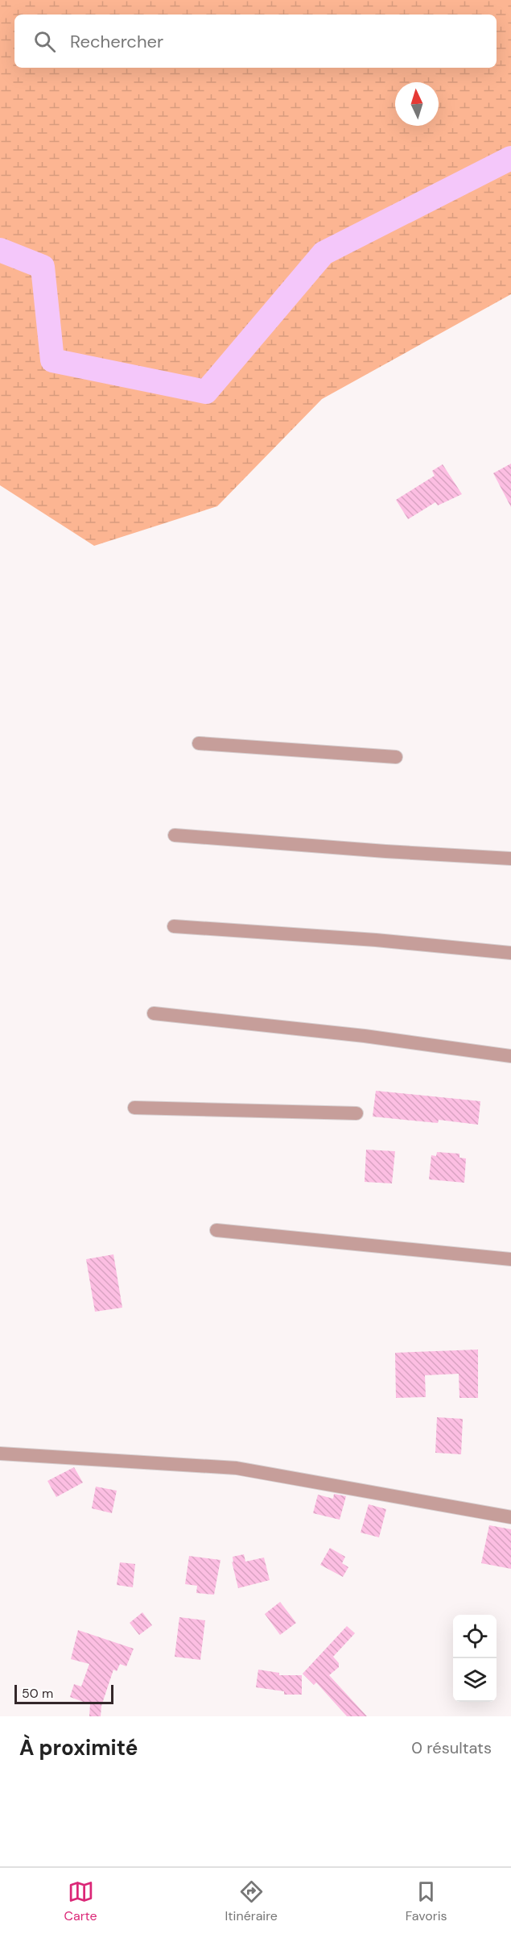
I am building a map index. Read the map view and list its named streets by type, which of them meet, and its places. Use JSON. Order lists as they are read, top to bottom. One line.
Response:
{"scale_bar":"50 m","north":"top","page":{"search":"Rechercher","scale":"50 m","heading":["À proximité","0 résultats"],"nav":["Carte","Itinéraire","Favoris"]}}
